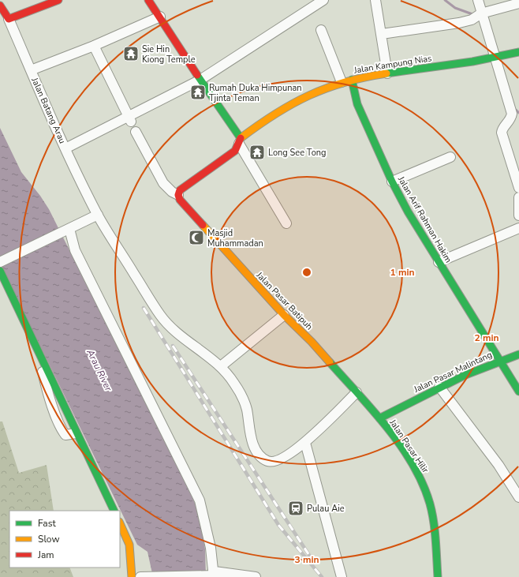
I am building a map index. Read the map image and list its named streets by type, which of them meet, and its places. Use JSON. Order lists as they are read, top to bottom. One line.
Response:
{"streets":{"main road":["Jalan Kampung Nias","Jalan Batang Arau","Jalan Arif Rahman Hakim","Jalan Pasar Batipuh","Jalan Pasar Malintang","Jalan Pasar Hilir"]},"crossings":[["Jalan Kampung Nias","Jalan Arif Rahman Hakim"],["Jalan Kampung Nias","Jalan Pasar Batipuh"],["Jalan Batang Arau","Jalan Pasar Batipuh"],["Jalan Arif Rahman Hakim","Jalan Pasar Malintang"],["Jalan Pasar Batipuh","Jalan Pasar Malintang"],["Jalan Pasar Batipuh","Jalan Pasar Hilir"],["Jalan Pasar Malintang","Jalan Pasar Hilir"]],"water":["Arau River"],"places":{"temple":["Sie Hin Kiong Temple","Rumah Duka Himpunan Tjinta Teman","Long See Tong"],"mosque":["Masjid Muhammadan"],"station":["Pulau Aie"]},"legend":["Fast","Slow","Jam"],"rings":["1 min","2 min","3 min"]}
